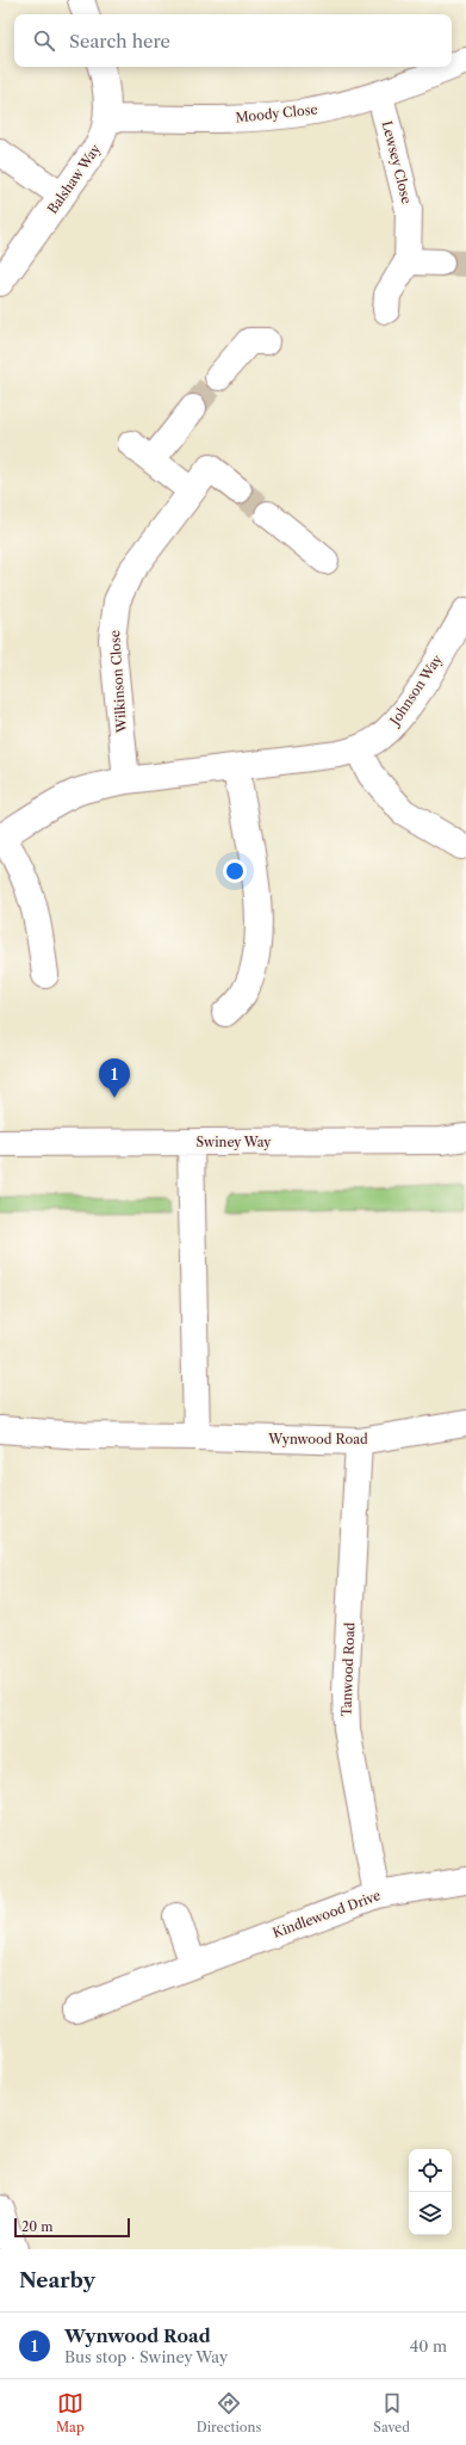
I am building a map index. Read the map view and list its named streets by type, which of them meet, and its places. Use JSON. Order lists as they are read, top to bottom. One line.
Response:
{"streets":{"street":["Moody Close","Lewsey Close","Balshaw Way","Wilkinson Close","Johnson Way","Swiney Way","Wynwood Road","Tanwood Road","Kindlewood Drive"]},"crossings":[["Moody Close","Lewsey Close"],["Moody Close","Balshaw Way"],["Wilkinson Close","Johnson Way"],["Wynwood Road","Tanwood Road"],["Tanwood Road","Kindlewood Drive"]],"scale_bar":"20 m","page":{"search":"Search here","pins":"1","scale":"20 m","heading":"Nearby","list":[{"mark":"1","name":"Wynwood Road","note":"Bus stop · Swiney Way","value":"40 m"}],"nav":["Map","Directions","Saved"]}}
